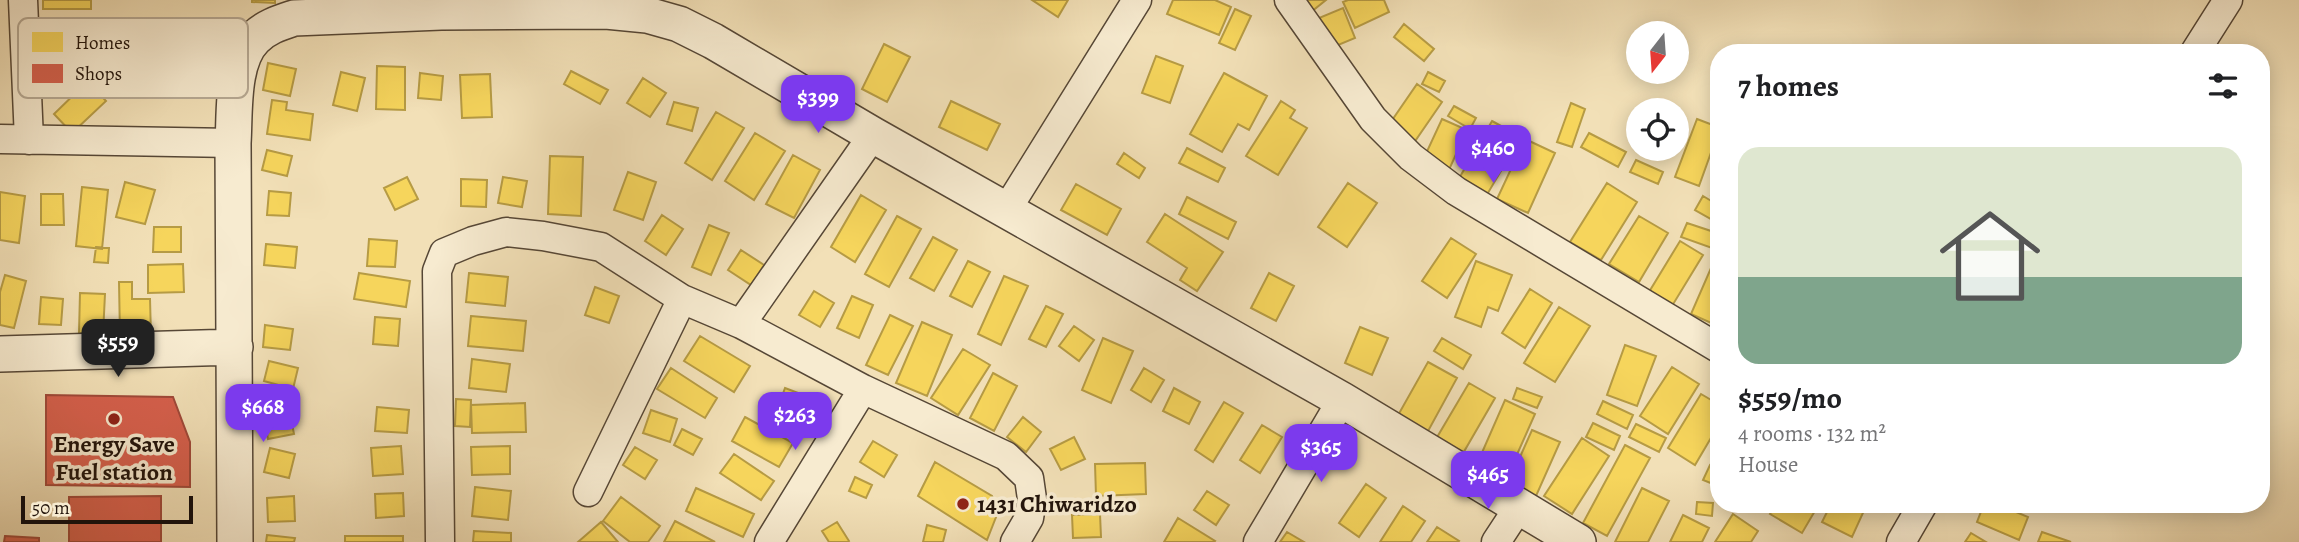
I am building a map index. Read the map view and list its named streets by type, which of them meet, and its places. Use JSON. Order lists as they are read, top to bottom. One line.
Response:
{"places":["Energy Save Fuel station","1431 Chiwaridzo"],"legend":["Homes","Shops"],"scale_bar":"50 m","north":"bottom","page":{"heading":"7 homes","price":["$399","$460","$559","$668","$263","$365","$465"],"list":[{"name":"$559/mo","note":"4 rooms · 132 m² · House"}],"scale":"50 m"}}
